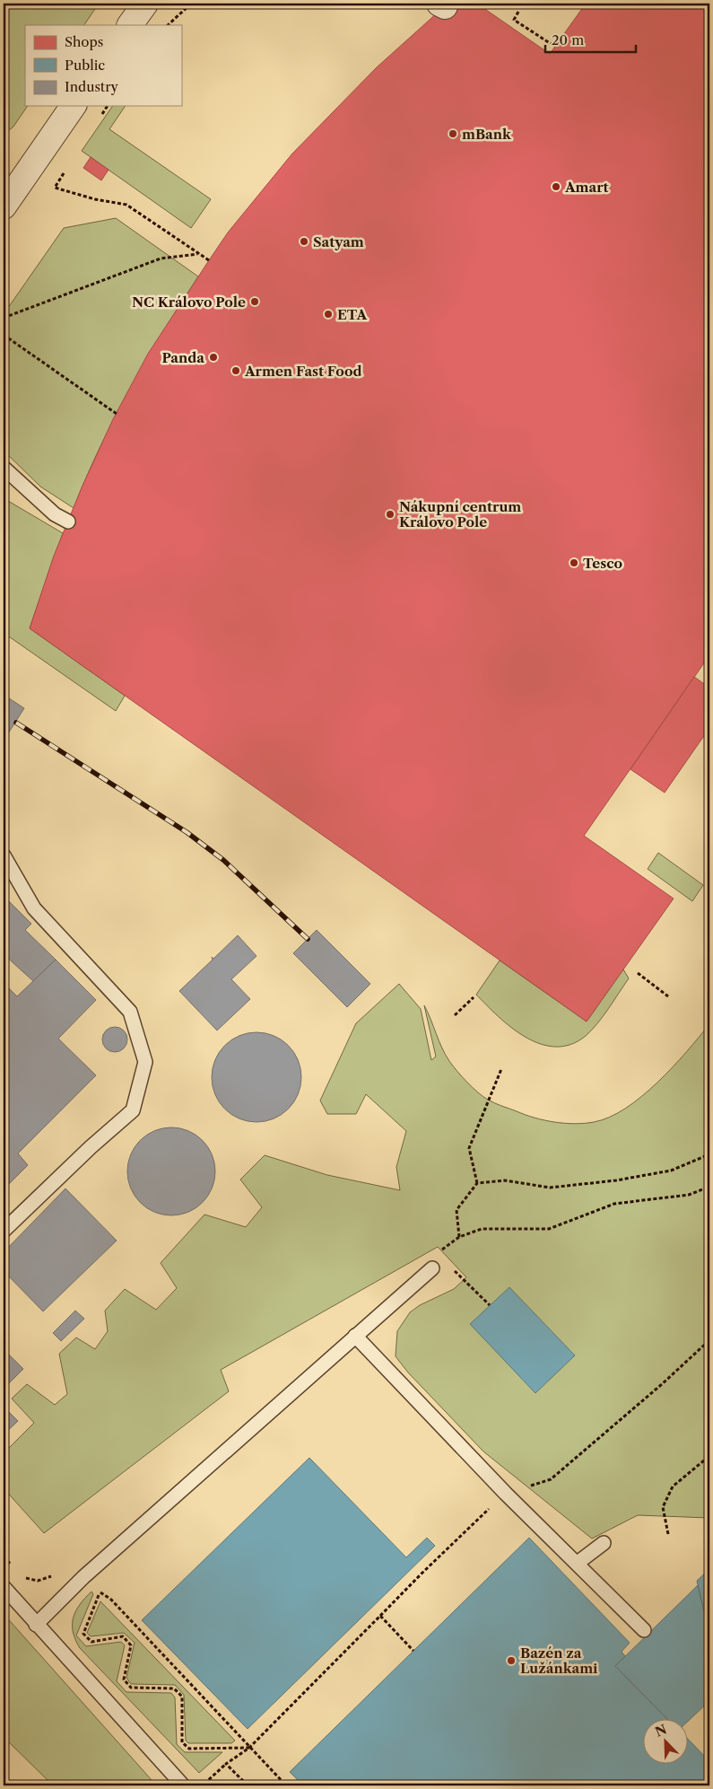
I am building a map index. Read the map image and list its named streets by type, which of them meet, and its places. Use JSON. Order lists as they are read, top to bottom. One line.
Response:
{"places":["mBank","Amart","Satyam","NC Královo Pole","ETA","Panda","Armen Fast Food","Nákupní centrum Královo Pole","Tesco","Bazén za Lužánkami"],"legend":["Shops","Public","Industry"],"scale_bar":"20 m","north":"top left"}
